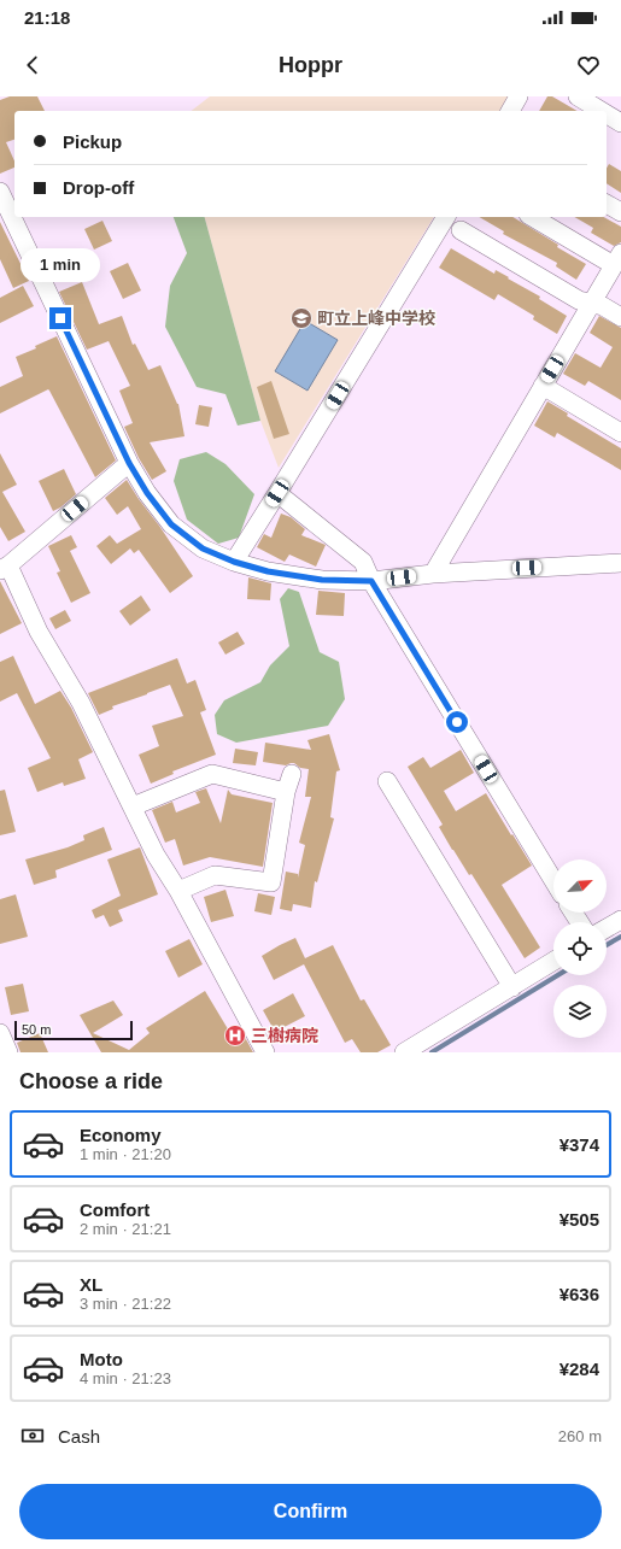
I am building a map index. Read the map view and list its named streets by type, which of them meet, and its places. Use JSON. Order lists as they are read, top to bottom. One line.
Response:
{"places":{"school or university":["町立上峰中学校"],"hospital":["三樹病院"]},"scale_bar":"50 m","north":"top right","page":{"status":"21:18","header":"Hoppr","banner":["Pickup","Drop-off"],"bubble":"1 min","scale":"50 m","heading":"Choose a ride","list":[{"name":"Economy","note":"1 min · 21:20","value":"¥374"},{"name":"Comfort","note":"2 min · 21:21","value":"¥505"},{"name":"XL","note":"3 min · 21:22","value":"¥636"},{"name":"Moto","note":"4 min · 21:23","value":"¥284"}],"pay":["Cash","260 m"],"buttons":"Confirm"}}
